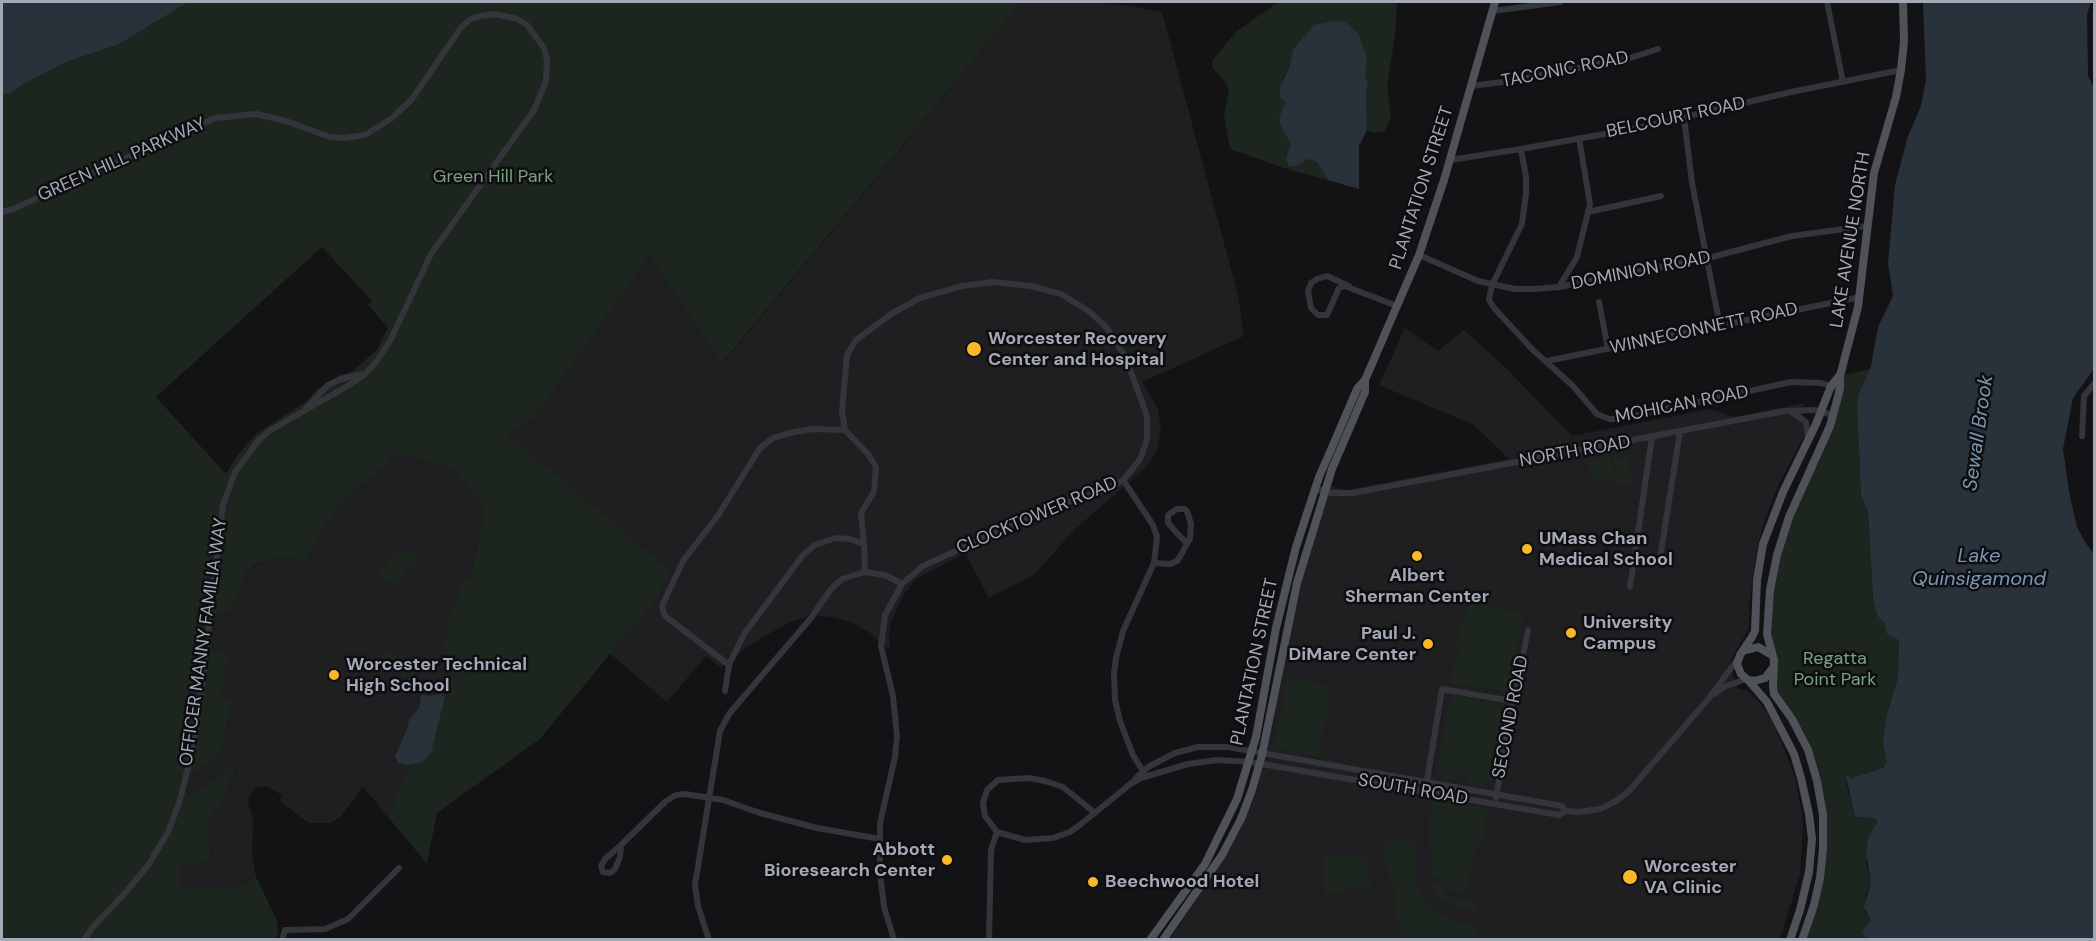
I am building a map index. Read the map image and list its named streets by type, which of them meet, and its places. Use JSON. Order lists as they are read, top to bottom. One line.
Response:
{"streets":{"main road":["PLANTATION STREET","LAKE AVENUE NORTH"],"street":["TACONIC ROAD","BELCOURT ROAD","GREEN HILL PARKWAY","DOMINION ROAD","WINNECONNETT ROAD","MOHICAN ROAD","NORTH ROAD","CLOCKTOWER ROAD","OFFICER MANNY FAMILIA WAY","SECOND ROAD","SOUTH ROAD"]},"crossings":[["TACONIC ROAD","PLANTATION STREET"],["BELCOURT ROAD","PLANTATION STREET"],["BELCOURT ROAD","LAKE AVENUE NORTH"],["GREEN HILL PARKWAY","OFFICER MANNY FAMILIA WAY"],["PLANTATION STREET","DOMINION ROAD"],["PLANTATION STREET","NORTH ROAD"],["PLANTATION STREET","SOUTH ROAD"],["LAKE AVENUE NORTH","DOMINION ROAD"],["LAKE AVENUE NORTH","WINNECONNETT ROAD"],["LAKE AVENUE NORTH","MOHICAN ROAD"],["LAKE AVENUE NORTH","NORTH ROAD"],["LAKE AVENUE NORTH","SOUTH ROAD"],["DOMINION ROAD","MOHICAN ROAD"],["WINNECONNETT ROAD","MOHICAN ROAD"],["SECOND ROAD","SOUTH ROAD"]],"water":["Sewall Brook","Lake Quinsigamond"],"parks":["Green Hill Park","Regatta Point Park"],"places":["Worcester Recovery Center and Hospital","UMass Chan Medical School","Albert Sherman Center","University Campus","Paul J. DiMare Center","Worcester Technical High School","Abbott Bioresearch Center","Worcester VA Clinic","Beechwood Hotel"]}
